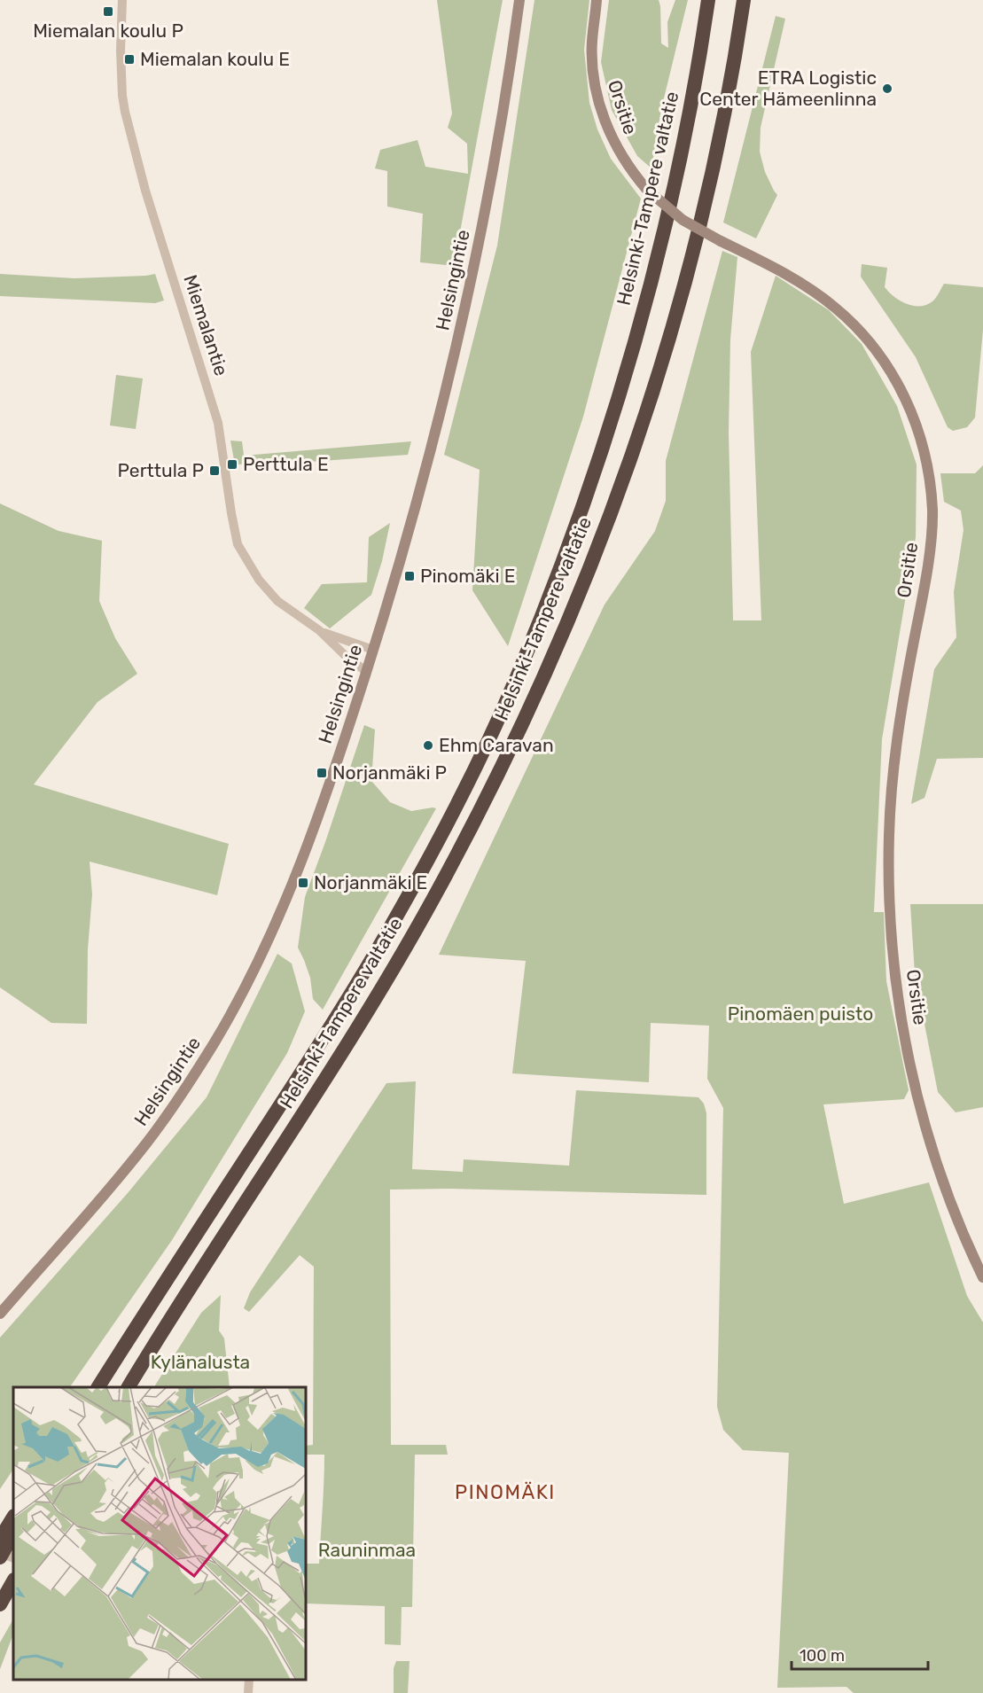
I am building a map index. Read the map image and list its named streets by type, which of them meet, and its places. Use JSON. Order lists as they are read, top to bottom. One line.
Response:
{"streets":{"highway":["Helsinki-Tampere valtatie"],"main road":["Orsitie","Helsingintie"],"street":["Miemalantie"]},"crossings":[["Helsingintie","Miemalantie"]],"districts":["PINOMÄKI"],"parks":["Pinomäen puisto","Kylänalusta","Rauninmaa"],"places":{"transit":["Miemalan koulu P","Miemalan koulu E","Perttula E","Perttula P","Pinomäki E","Norjanmäki P","Norjanmäki E"],"other":["ETRA Logistic Center Hämeenlinna","Ehm Caravan"]},"scale_bar":"100 m"}
